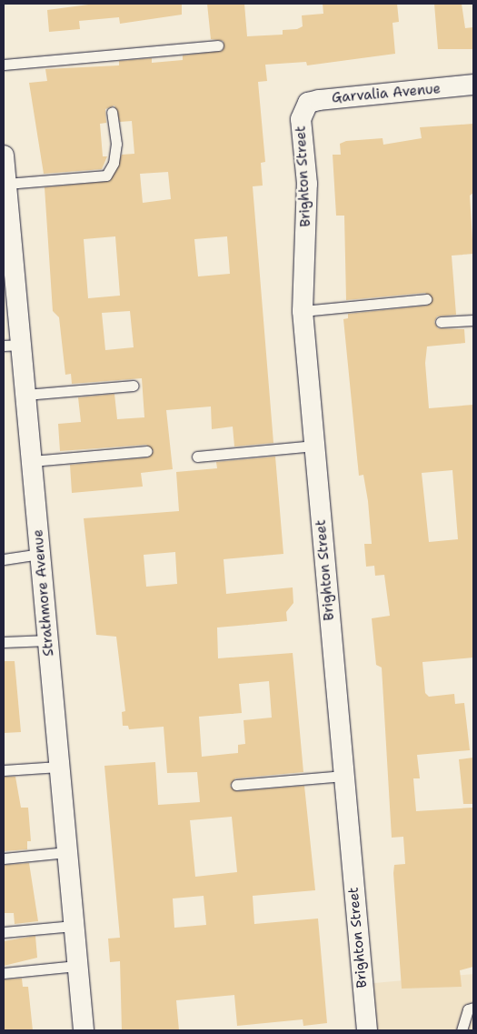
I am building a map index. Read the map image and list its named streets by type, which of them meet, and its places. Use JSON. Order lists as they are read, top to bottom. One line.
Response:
{"streets":{"street":["Garvalia Avenue","Brighton Street","Strathmore Avenue"]},"crossings":[["Garvalia Avenue","Brighton Street"]]}
